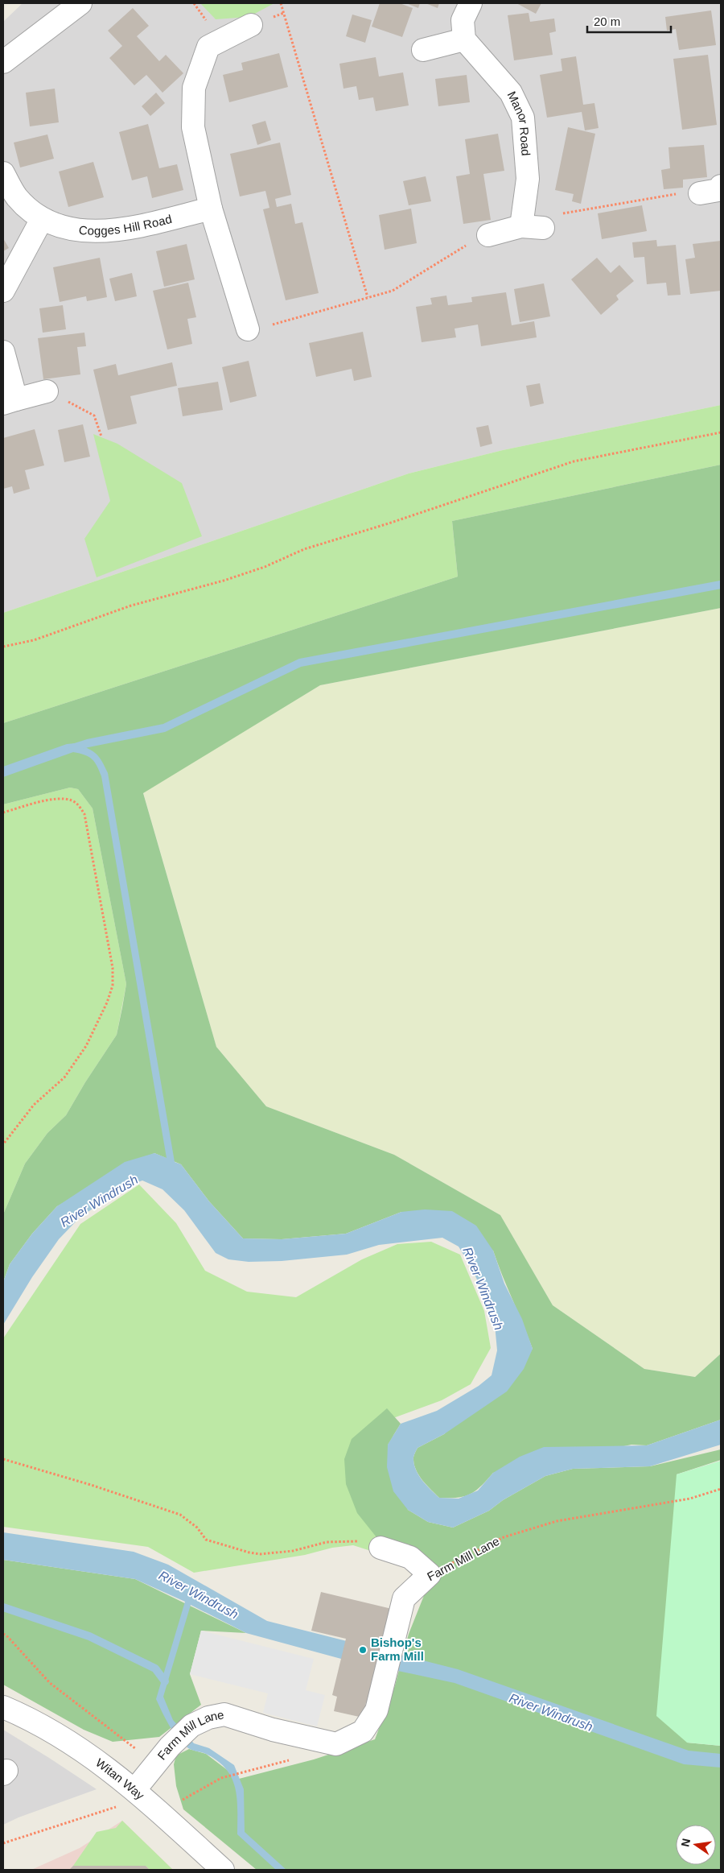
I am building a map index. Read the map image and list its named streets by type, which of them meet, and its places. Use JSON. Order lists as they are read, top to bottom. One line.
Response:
{"streets":{"street":["Manor Road","Cogges Hill Road","Farm Mill Lane","Witan Way"]},"crossings":[["Farm Mill Lane","Witan Way"]],"water":["River Windrush"],"places":["Bishop's Farm Mill"],"scale_bar":"20 m","north":"left"}
